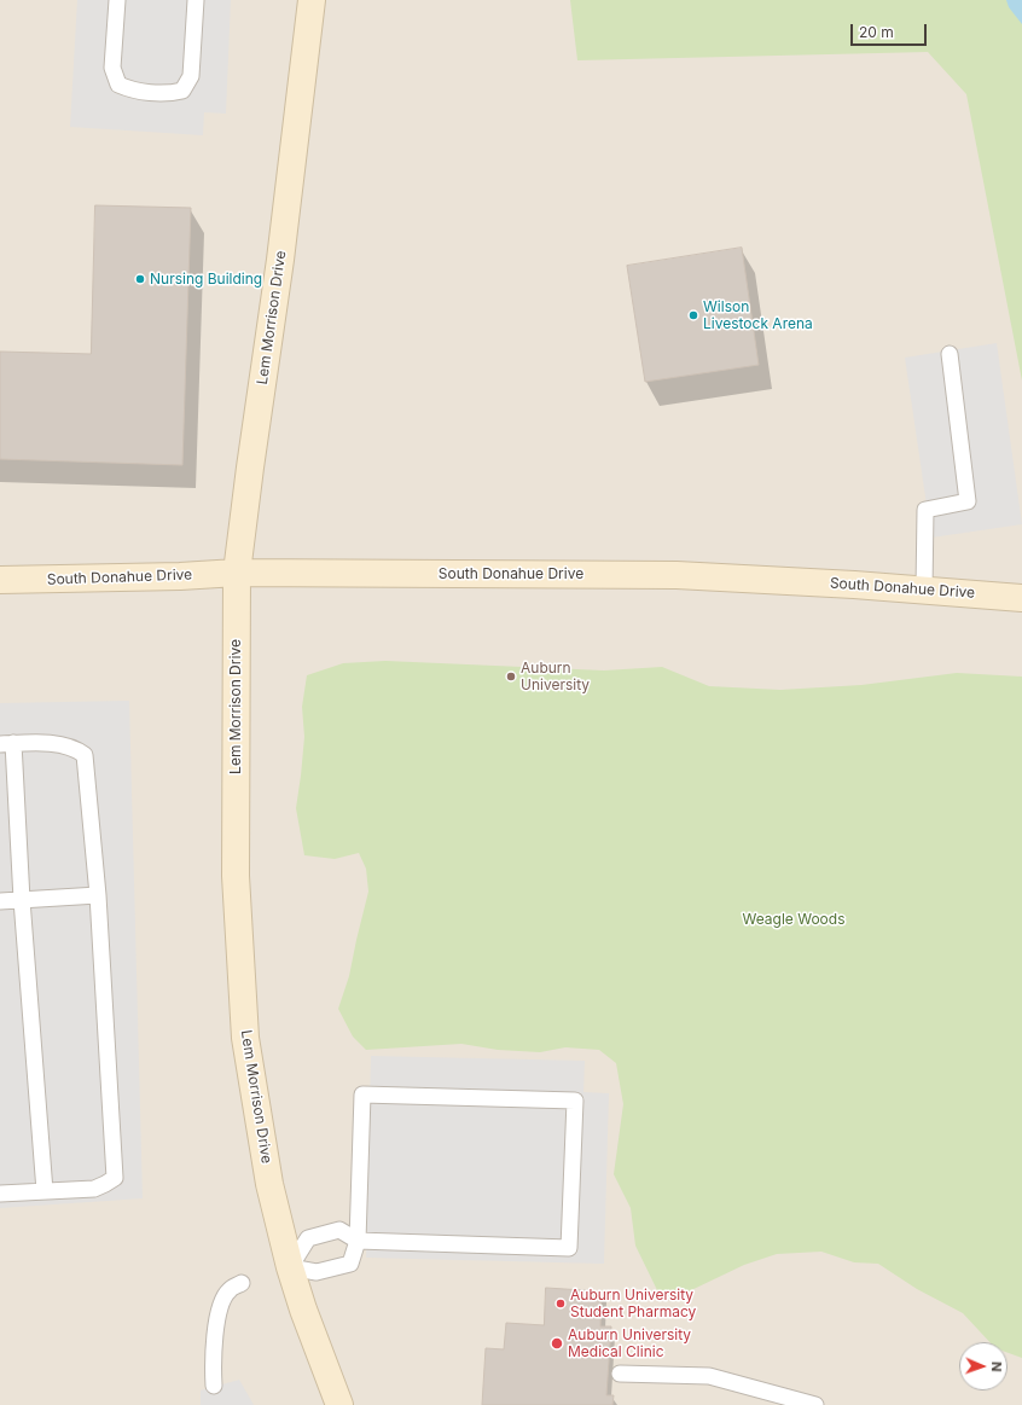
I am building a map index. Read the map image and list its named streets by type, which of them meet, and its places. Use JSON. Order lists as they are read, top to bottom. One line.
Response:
{"streets":{"street":["Lem Morrison Drive","South Donahue Drive"]},"crossings":[["Lem Morrison Drive","South Donahue Drive"]],"parks":["Weagle Woods"],"places":["Nursing Building","Wilson Livestock Arena","Auburn University","Auburn University Student Pharmacy","Auburn University Medical Clinic"],"scale_bar":"20 m","north":"right"}
